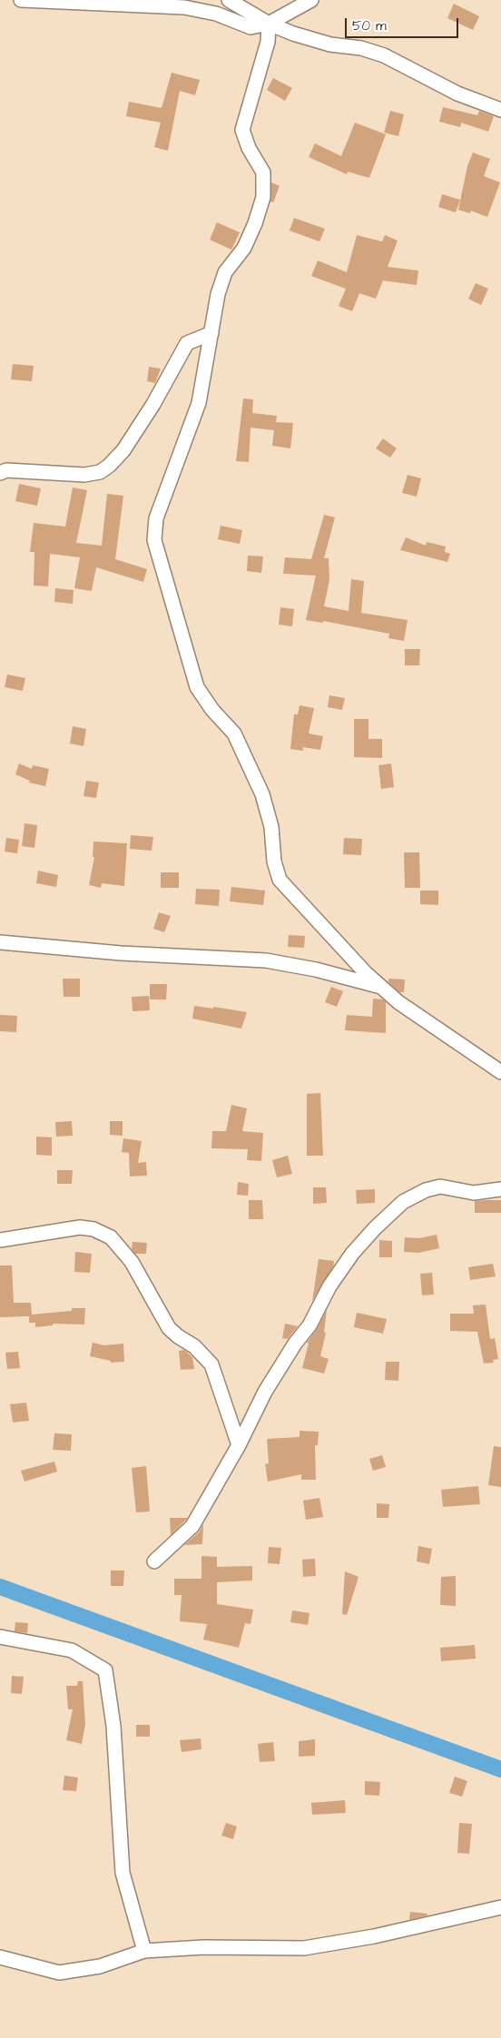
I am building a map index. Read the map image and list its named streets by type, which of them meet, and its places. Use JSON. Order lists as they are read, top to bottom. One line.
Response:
{"scale_bar":"50 m"}
